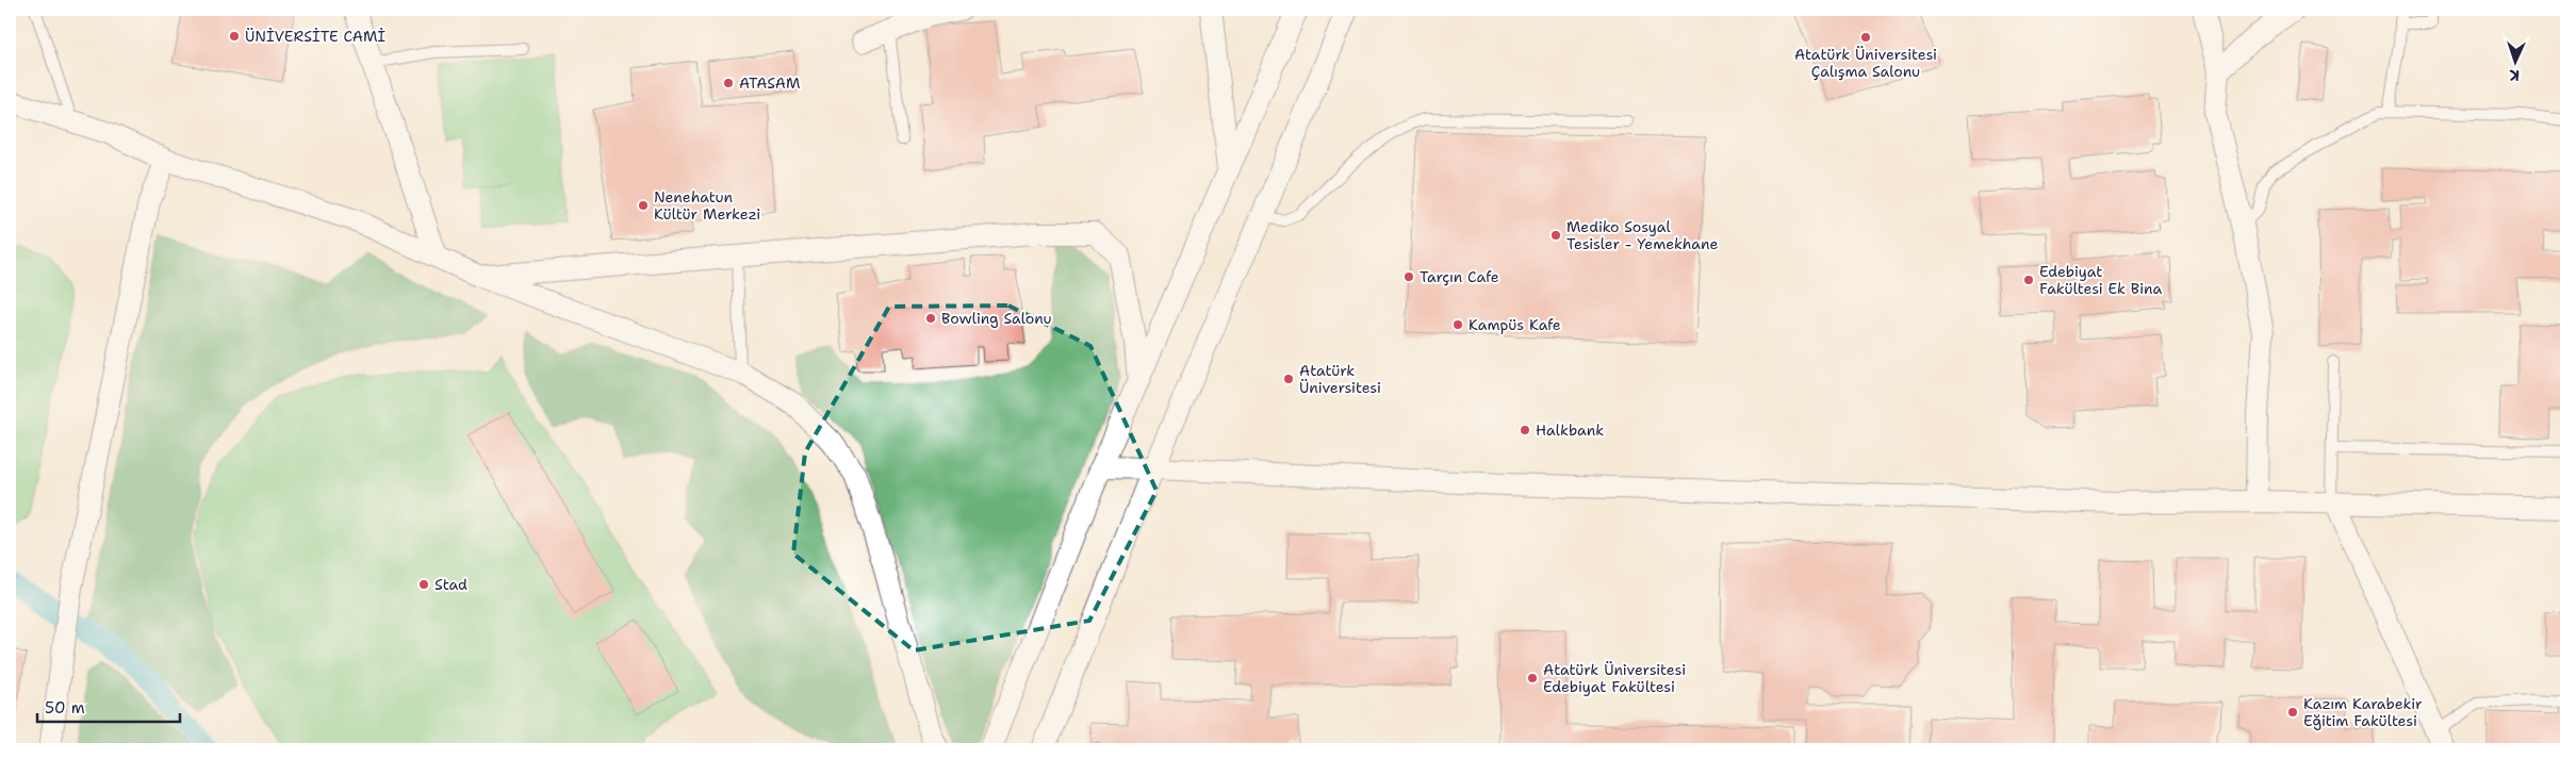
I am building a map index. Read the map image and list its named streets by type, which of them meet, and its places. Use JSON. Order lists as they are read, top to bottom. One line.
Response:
{"places":["ÜNİVERSİTE CAMİ","Atatürk Üniversitesi Çalışma Salonu","ATASAM","Nenehatun Kültür Merkezi","Mediko Sosyal Tesisler - Yemekhane","Tarçın Cafe","Edebiyat Fakültesi Ek Bina","Bowling Salonu","Kampüs Kafe","Atatürk Üniversitesi","Halkbank","Stad","Atatürk Üniversitesi Edebiyat Fakültesi","Kazım Karabekir Eğitim Fakültesi"],"scale_bar":"50 m","north":"bottom"}
